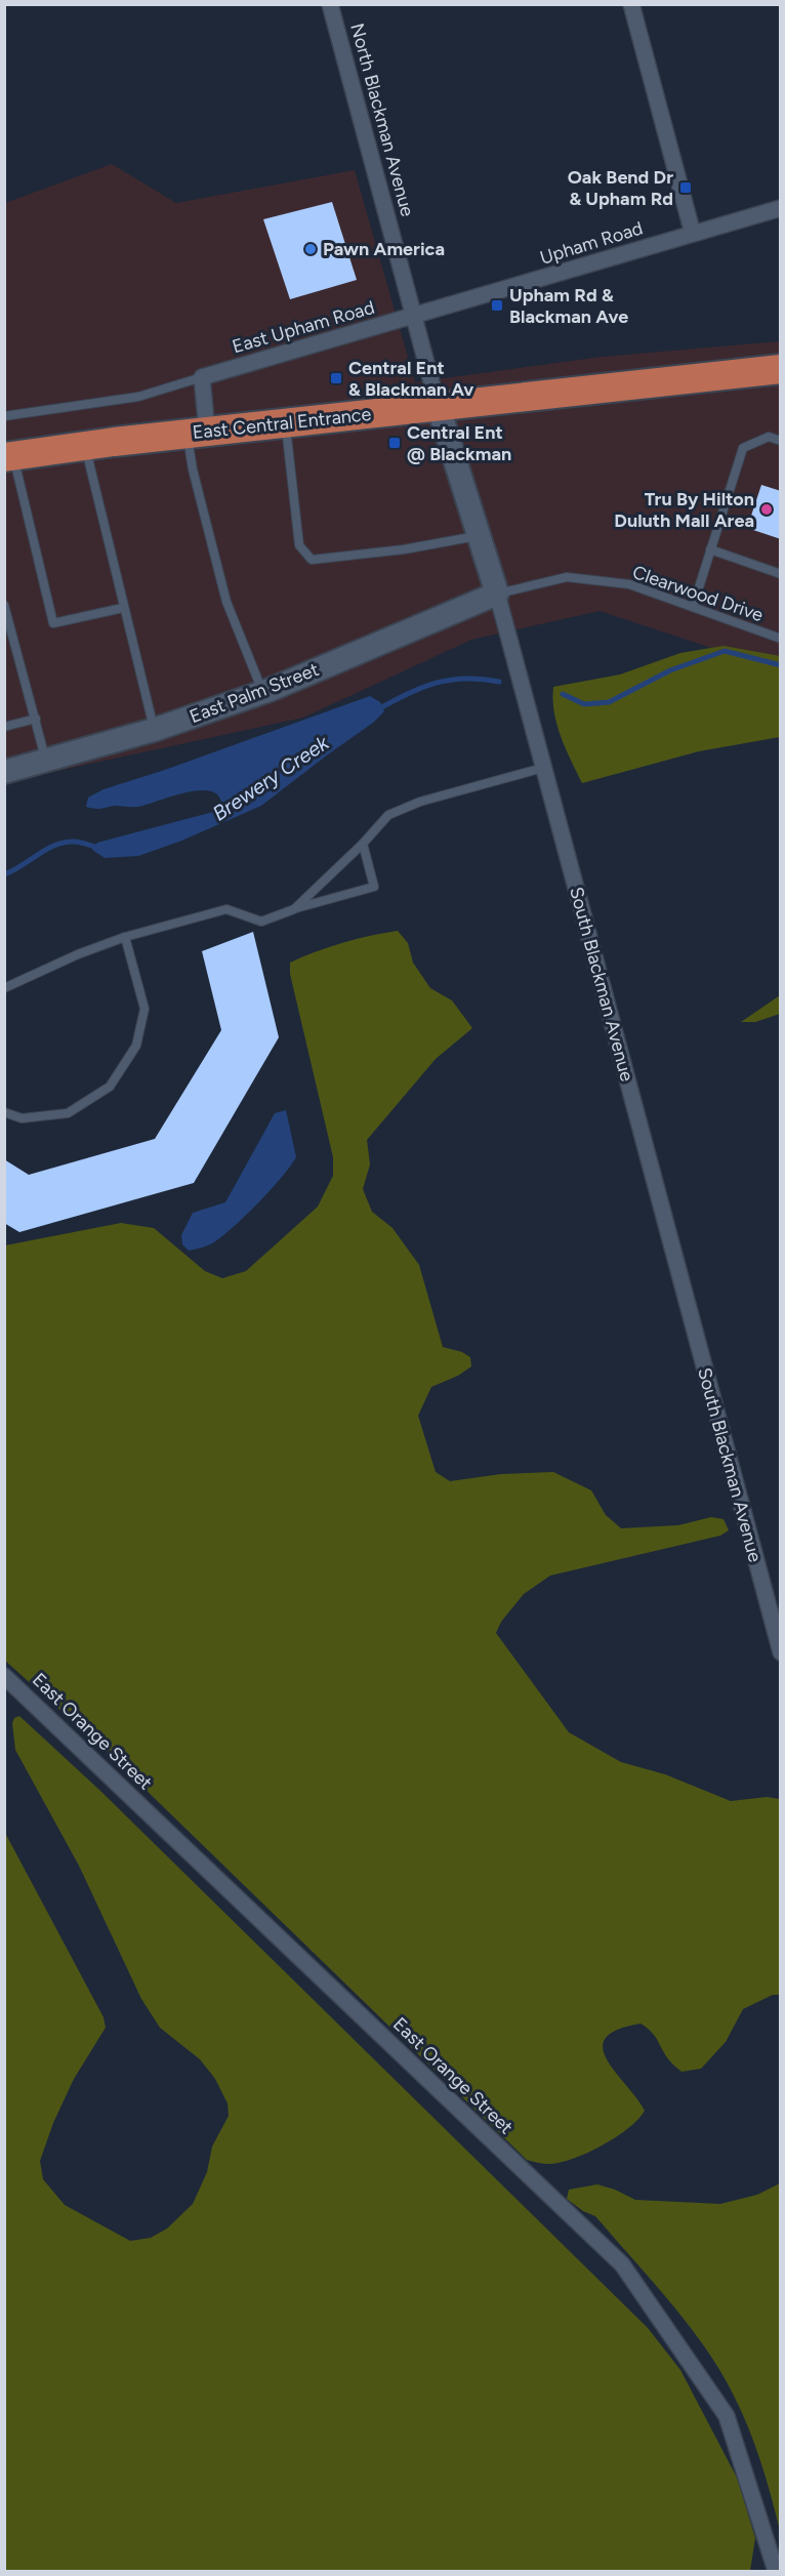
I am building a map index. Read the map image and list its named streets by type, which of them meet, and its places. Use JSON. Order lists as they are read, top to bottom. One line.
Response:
{"streets":{"highway":["East Central Entrance"],"street":["North Blackman Avenue","Upham Road","East Upham Road","East Palm Street","South Blackman Avenue","East Orange Street"],"lane":["Clearwood Drive"]},"crossings":[["North Blackman Avenue","Upham Road"],["North Blackman Avenue","East Upham Road"],["North Blackman Avenue","South Blackman Avenue"],["Upham Road","East Upham Road"],["Upham Road","South Blackman Avenue"],["East Upham Road","South Blackman Avenue"],["East Central Entrance","South Blackman Avenue"],["Clearwood Drive","East Palm Street"],["Clearwood Drive","South Blackman Avenue"],["East Palm Street","South Blackman Avenue"]],"water":["Brewery Creek"],"places":{"transit":["Oak Bend Dr & Upham Rd","Upham Rd & Blackman Ave","Central Ent & Blackman Av","Central Ent @ Blackman"],"other":["Pawn America","Tru By Hilton Duluth Mall Area"]}}
